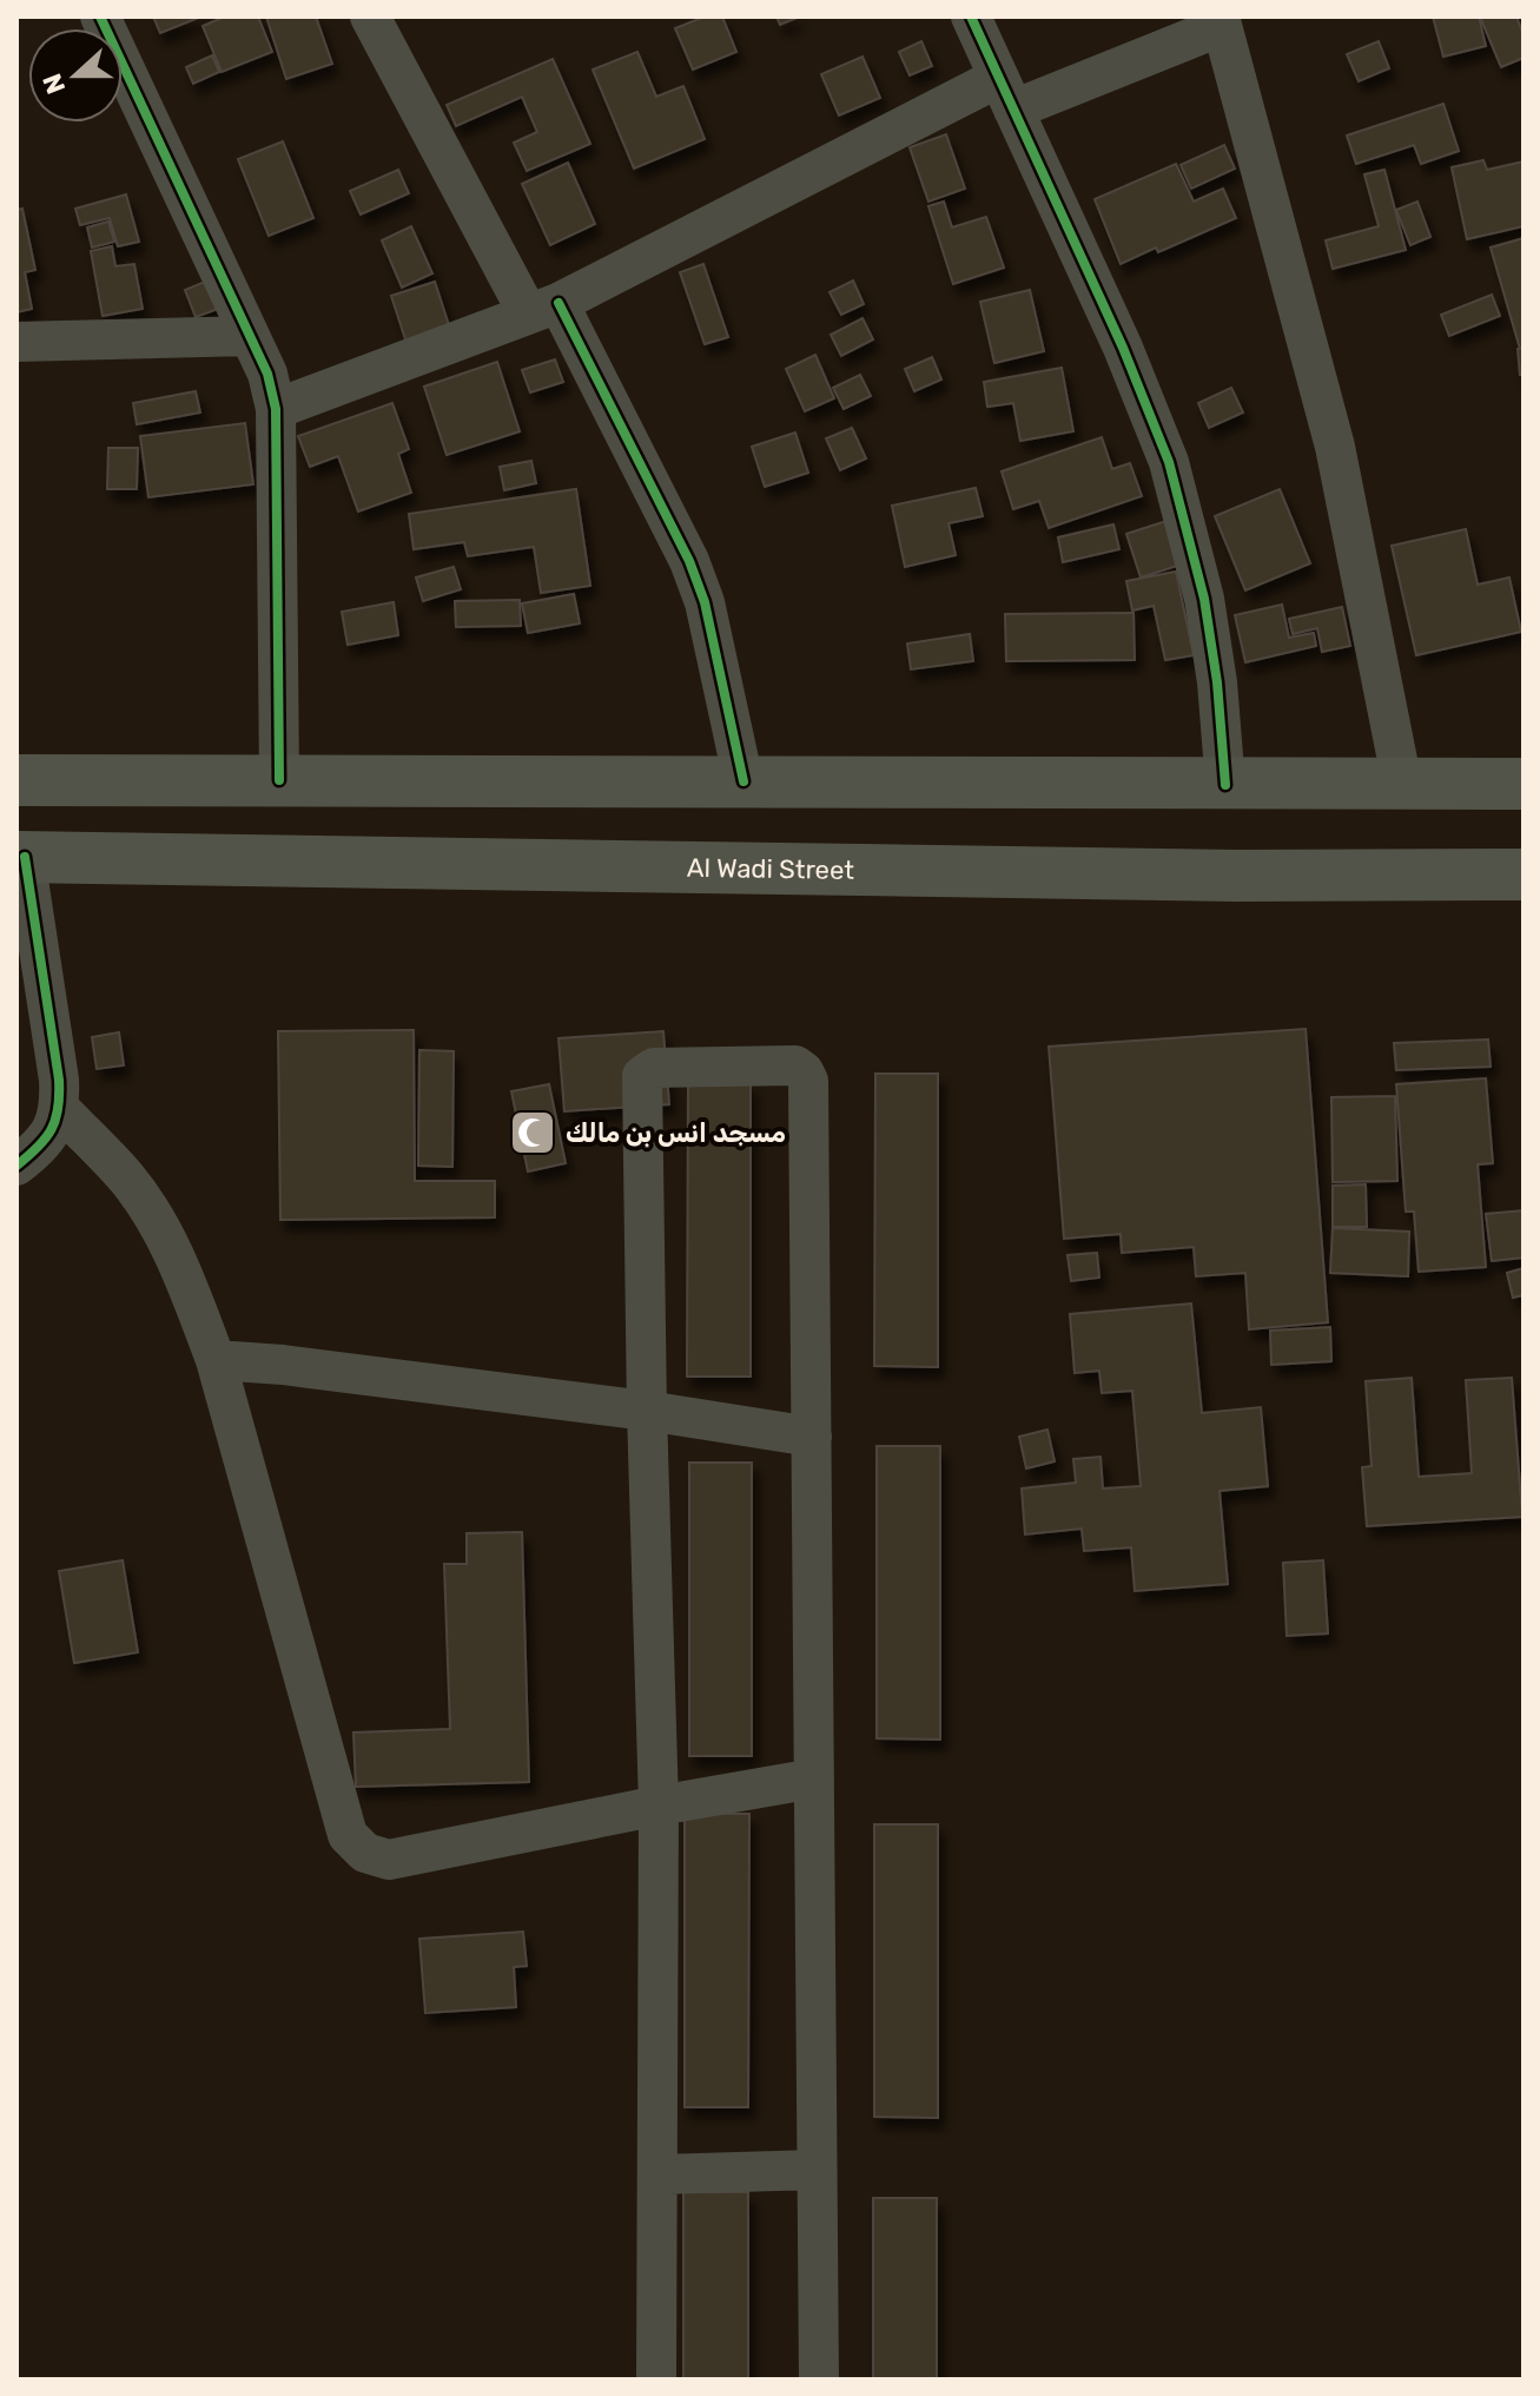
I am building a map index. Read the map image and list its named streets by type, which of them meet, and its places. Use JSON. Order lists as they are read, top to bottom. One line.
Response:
{"streets":{"main road":["Al Wadi Street"]},"places":{"mosque":["مسجد انس بن مالك"]},"north":"left"}
